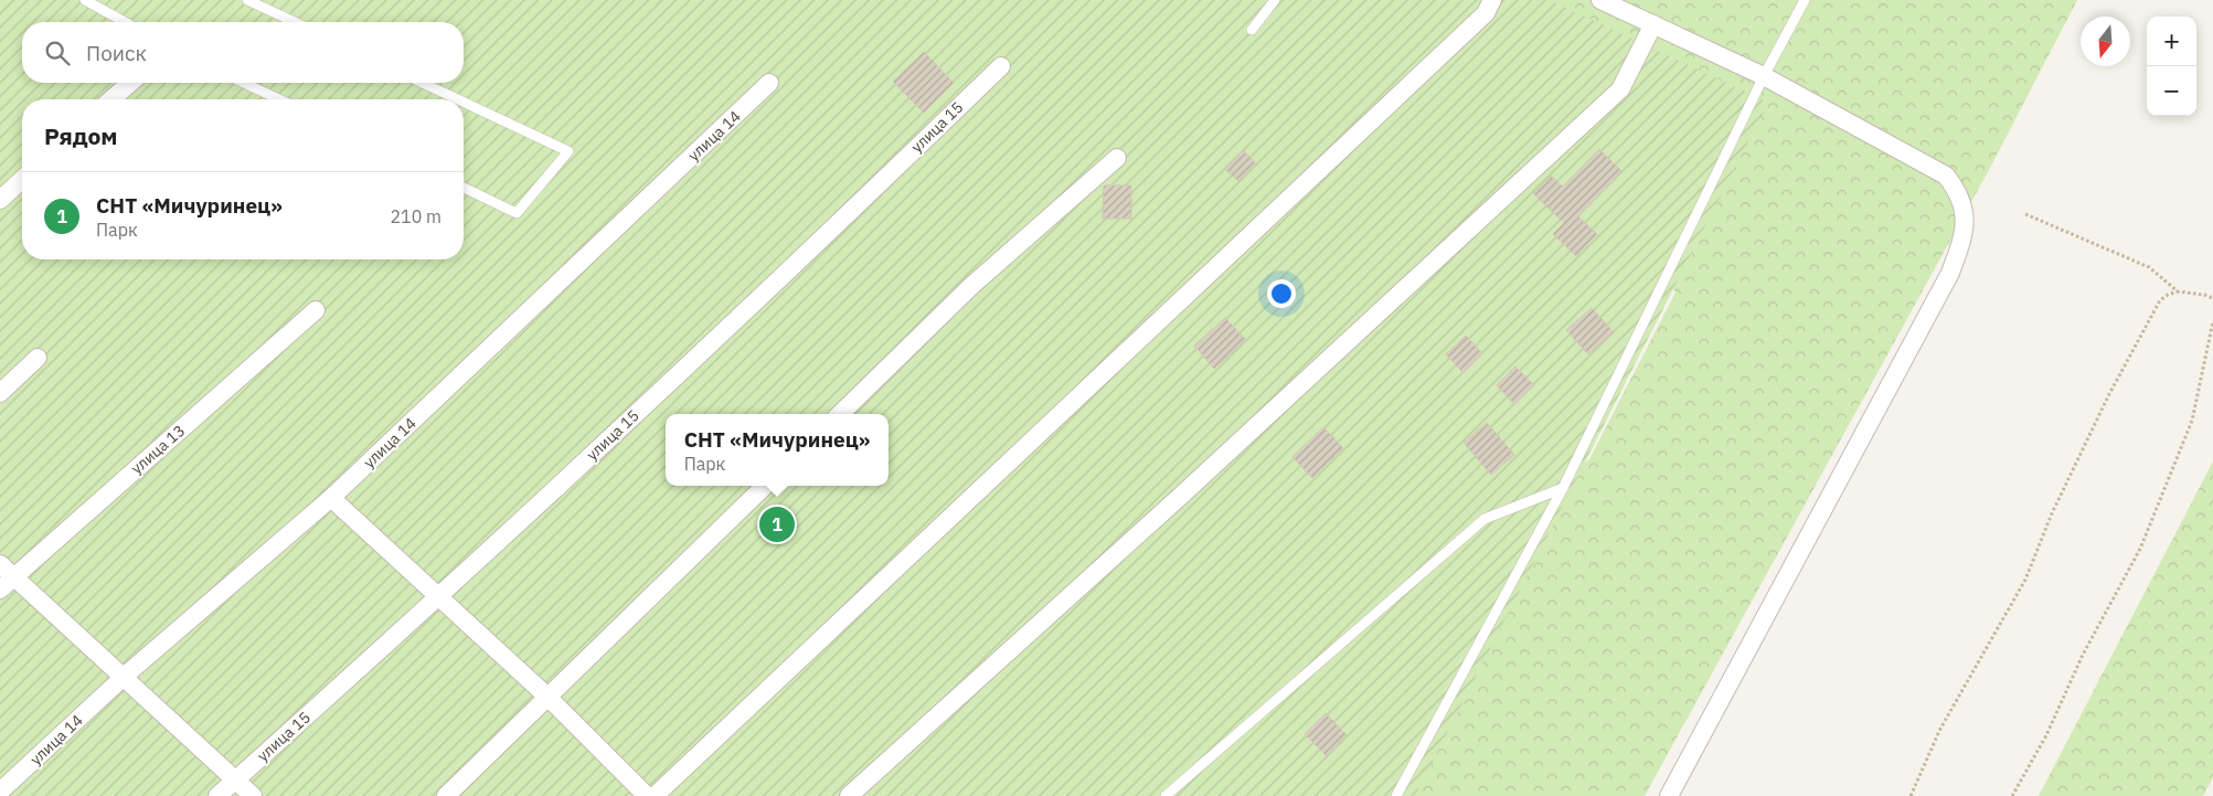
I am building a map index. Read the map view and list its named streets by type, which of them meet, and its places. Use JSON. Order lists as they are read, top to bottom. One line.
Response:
{"streets":{"street":["улица 15","улица 14","улица 13"]},"north":"bottom","page":{"map_buttons":["+","−"],"search":"Поиск","heading":"Рядом","list":[{"mark":"1","name":"СНТ «Мичуринец»","note":"Парк","value":"210 m"}],"popup":["СНТ «Мичуринец»","Парк"],"pins":"1"}}
